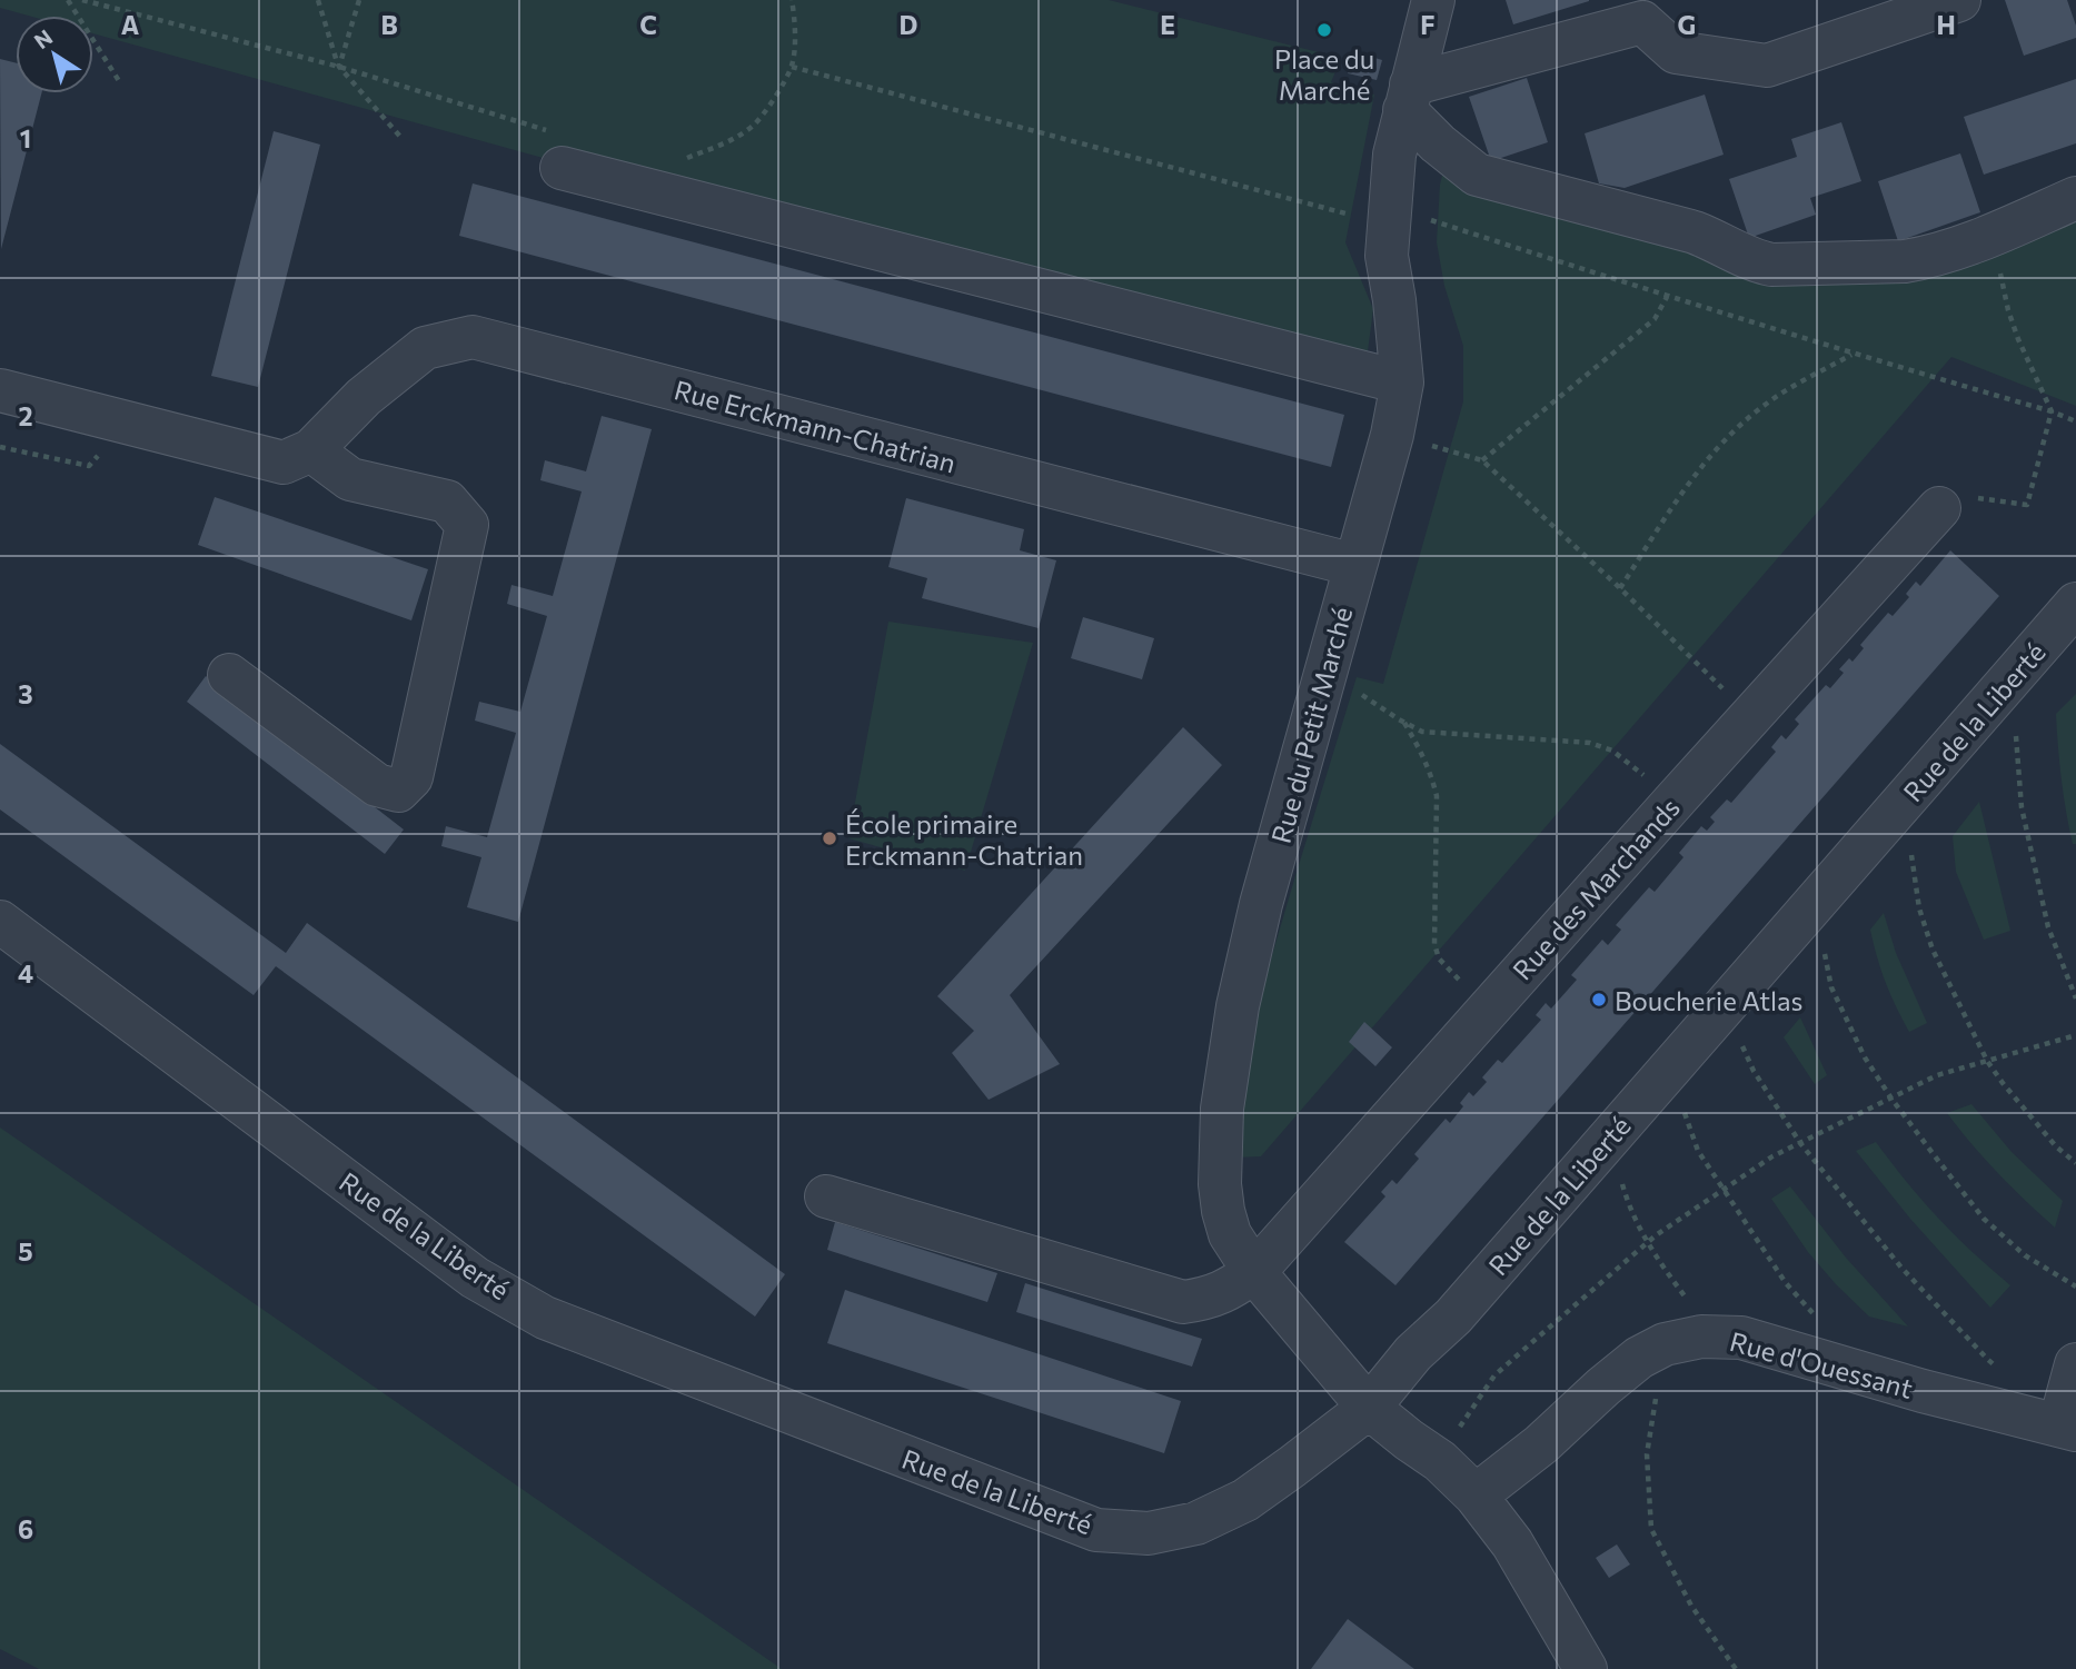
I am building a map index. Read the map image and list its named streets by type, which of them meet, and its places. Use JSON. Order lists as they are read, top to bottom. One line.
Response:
{"streets":{"street":["Rue Erckmann-Chatrian","Rue de la Liberté","Rue du Petit Marché","Rue des Marchands","Rue d'Ouessant"]},"crossings":[["Rue Erckmann-Chatrian","Rue du Petit Marché"],["Rue de la Liberté","Rue du Petit Marché"],["Rue du Petit Marché","Rue des Marchands"],["Rue du Petit Marché","Rue d'Ouessant"]],"places":["Place du Marché","École primaire Erckmann-Chatrian","Boucherie Atlas"],"north":"top left","grid":{"columns":["A","B","C","D","E","F","G","H"],"rows":["1","2","3","4","5","6"]}}
